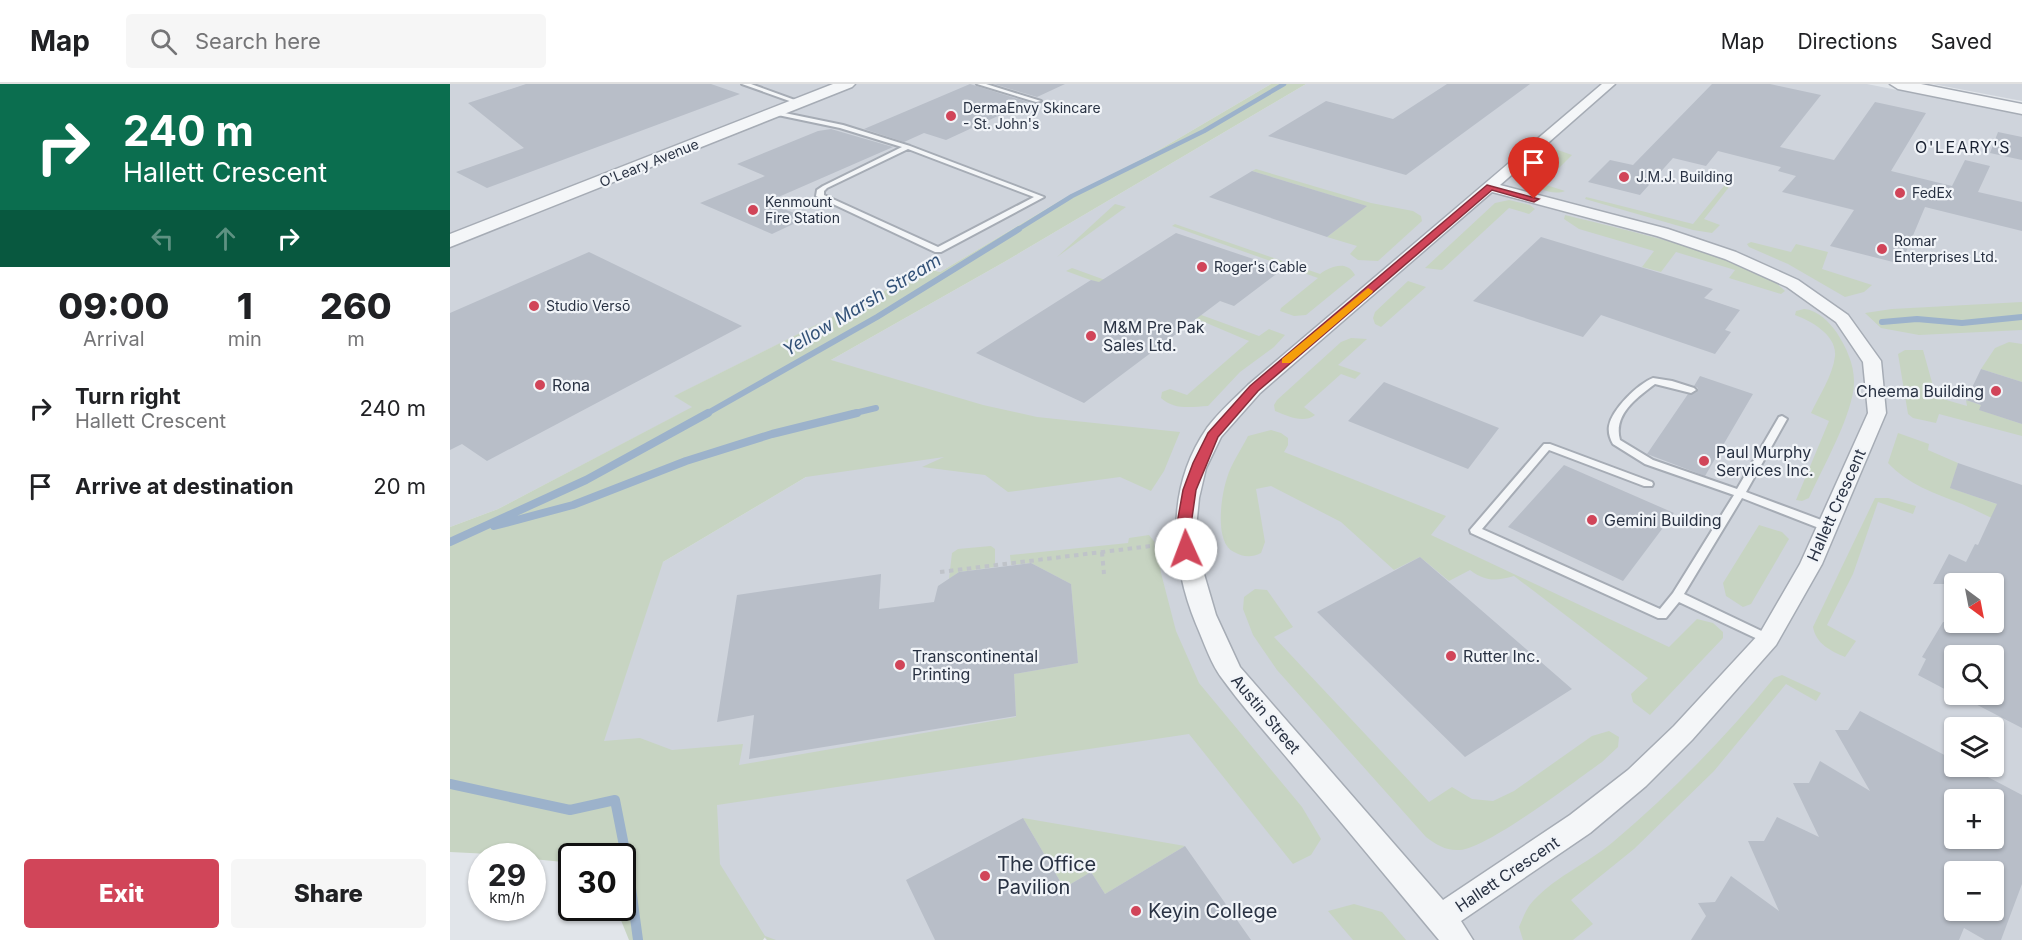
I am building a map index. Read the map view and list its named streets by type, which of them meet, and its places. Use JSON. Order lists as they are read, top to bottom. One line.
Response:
{"streets":{"street":["O'Leary Avenue","Hallett Crescent","Austin Street"]},"crossings":[["Hallett Crescent","Austin Street"]],"districts":["O'LEARY'S"],"water":["Yellow Marsh Stream"],"places":["DermaEnvy Skincare - St. John's","J.M.J. Building","FedEx","Kenmount Fire Station","Romar Enterprises Ltd.","Roger's Cable","Studio Versō","M&M Pre Pak Sales Ltd.","Rona","Cheema Building","Paul Murphy Services Inc.","Gemini Building","Rutter Inc.","Transcontinental Printing","The Office Pavilion","Keyin College"],"north":"bottom right","page":{"header":"Map","search":"Search here","nav":["Map","Directions","Saved"],"turn":["240 m","Hallett Crescent"],"eta":["09:00","Arrival","1","min","260","m"],"list":[{"name":"Turn right","note":"Hallett Crescent","value":"240 m"},{"name":"Arrive at destination","value":"20 m"}],"map_buttons":["+","−"],"speed":"29 km/h","limit":"30","buttons":["Exit","Share"]}}
